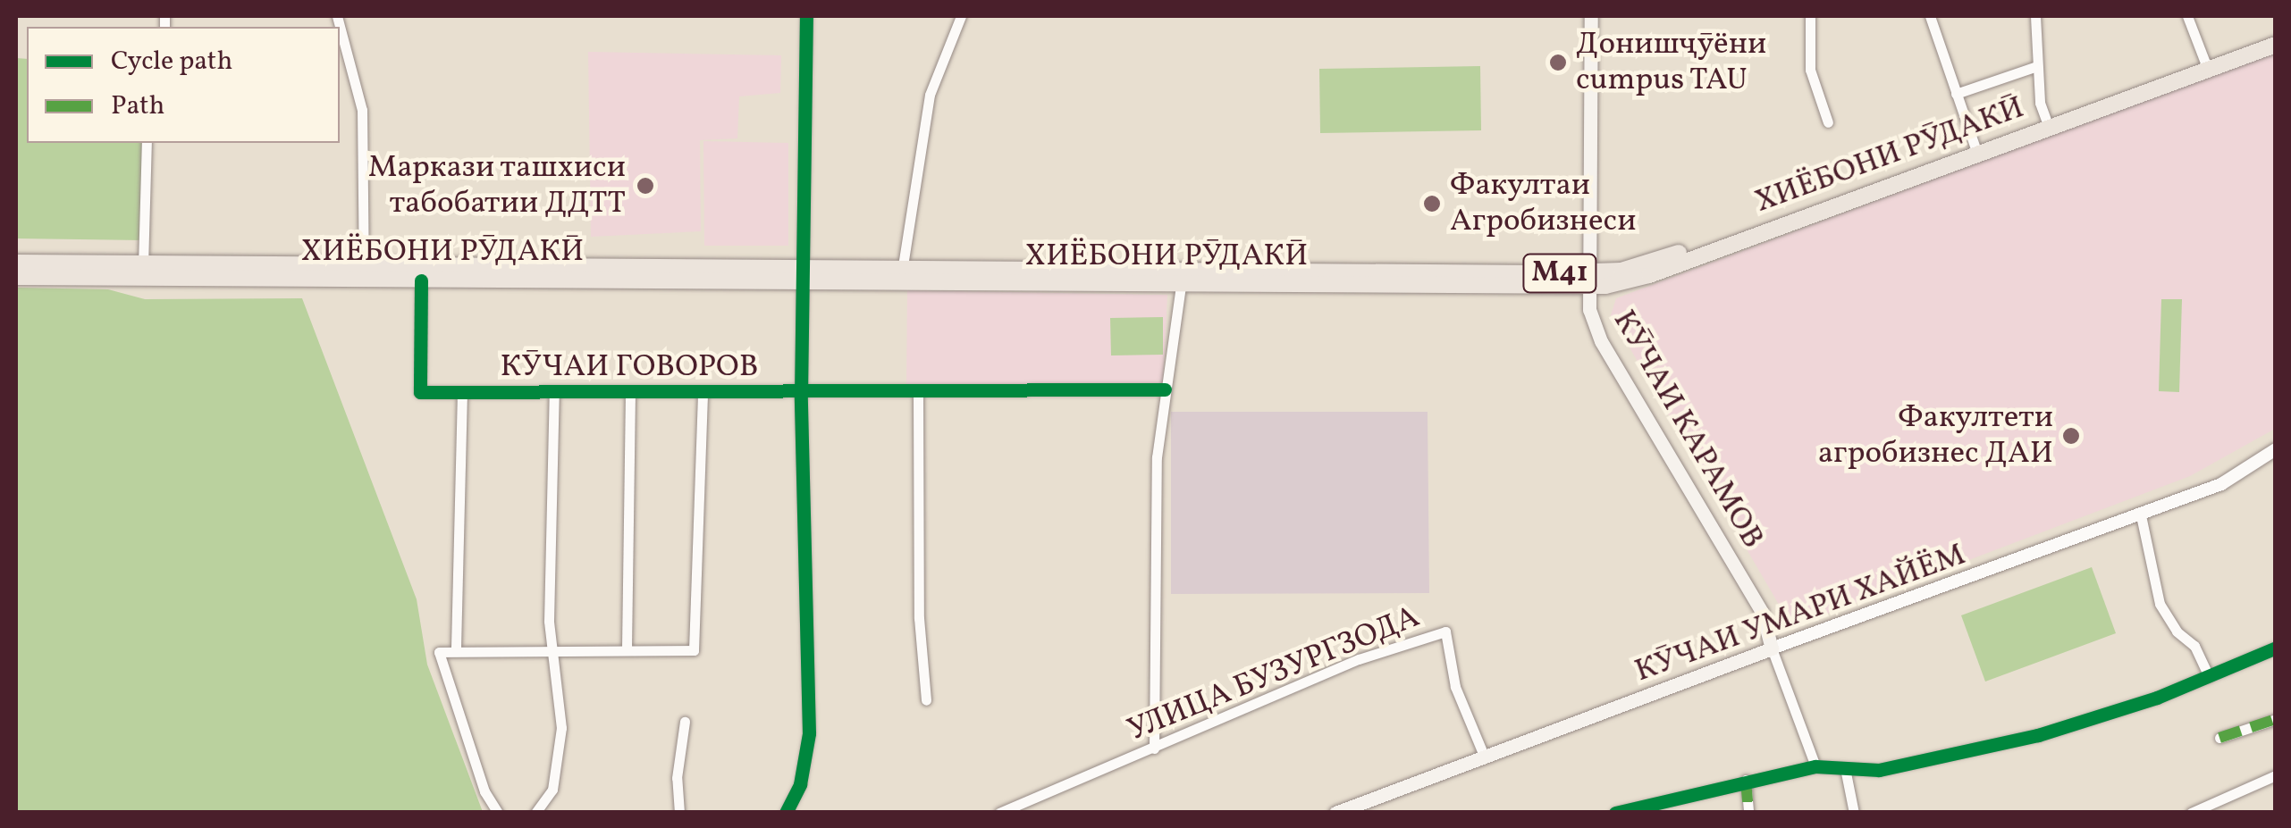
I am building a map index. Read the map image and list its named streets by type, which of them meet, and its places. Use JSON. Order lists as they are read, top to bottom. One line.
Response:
{"streets":{"highway":["ХИЁБОНИ РӮДАКӢ","M41"],"main road":["КӮЧАИ КАРАМОВ","КӮЧАИ УМАРИ ХАЙЁМ"],"street":["КӮЧАИ ГОВОРОВ","УЛИЦА БУЗУРГЗОДА"]},"crossings":[["ХИЁБОНИ РӮДАКӢ","M41"],["ХИЁБОНИ РӮДАКӢ","КӮЧАИ ГОВОРОВ"],["M41","КӮЧАИ КАРАМОВ"],["КӮЧАИ КАРАМОВ","КӮЧАИ УМАРИ ХАЙЁМ"],["КӮЧАИ УМАРИ ХАЙЁМ","УЛИЦА БУЗУРГЗОДА"]],"places":["Донишҷӯёни cumpus TAU","Маркази ташхиси табобатии ДДТТ","Факултаи Агробизнеси","Факултети агробизнес ДАИ"],"legend":["Cycle path","Path"]}
